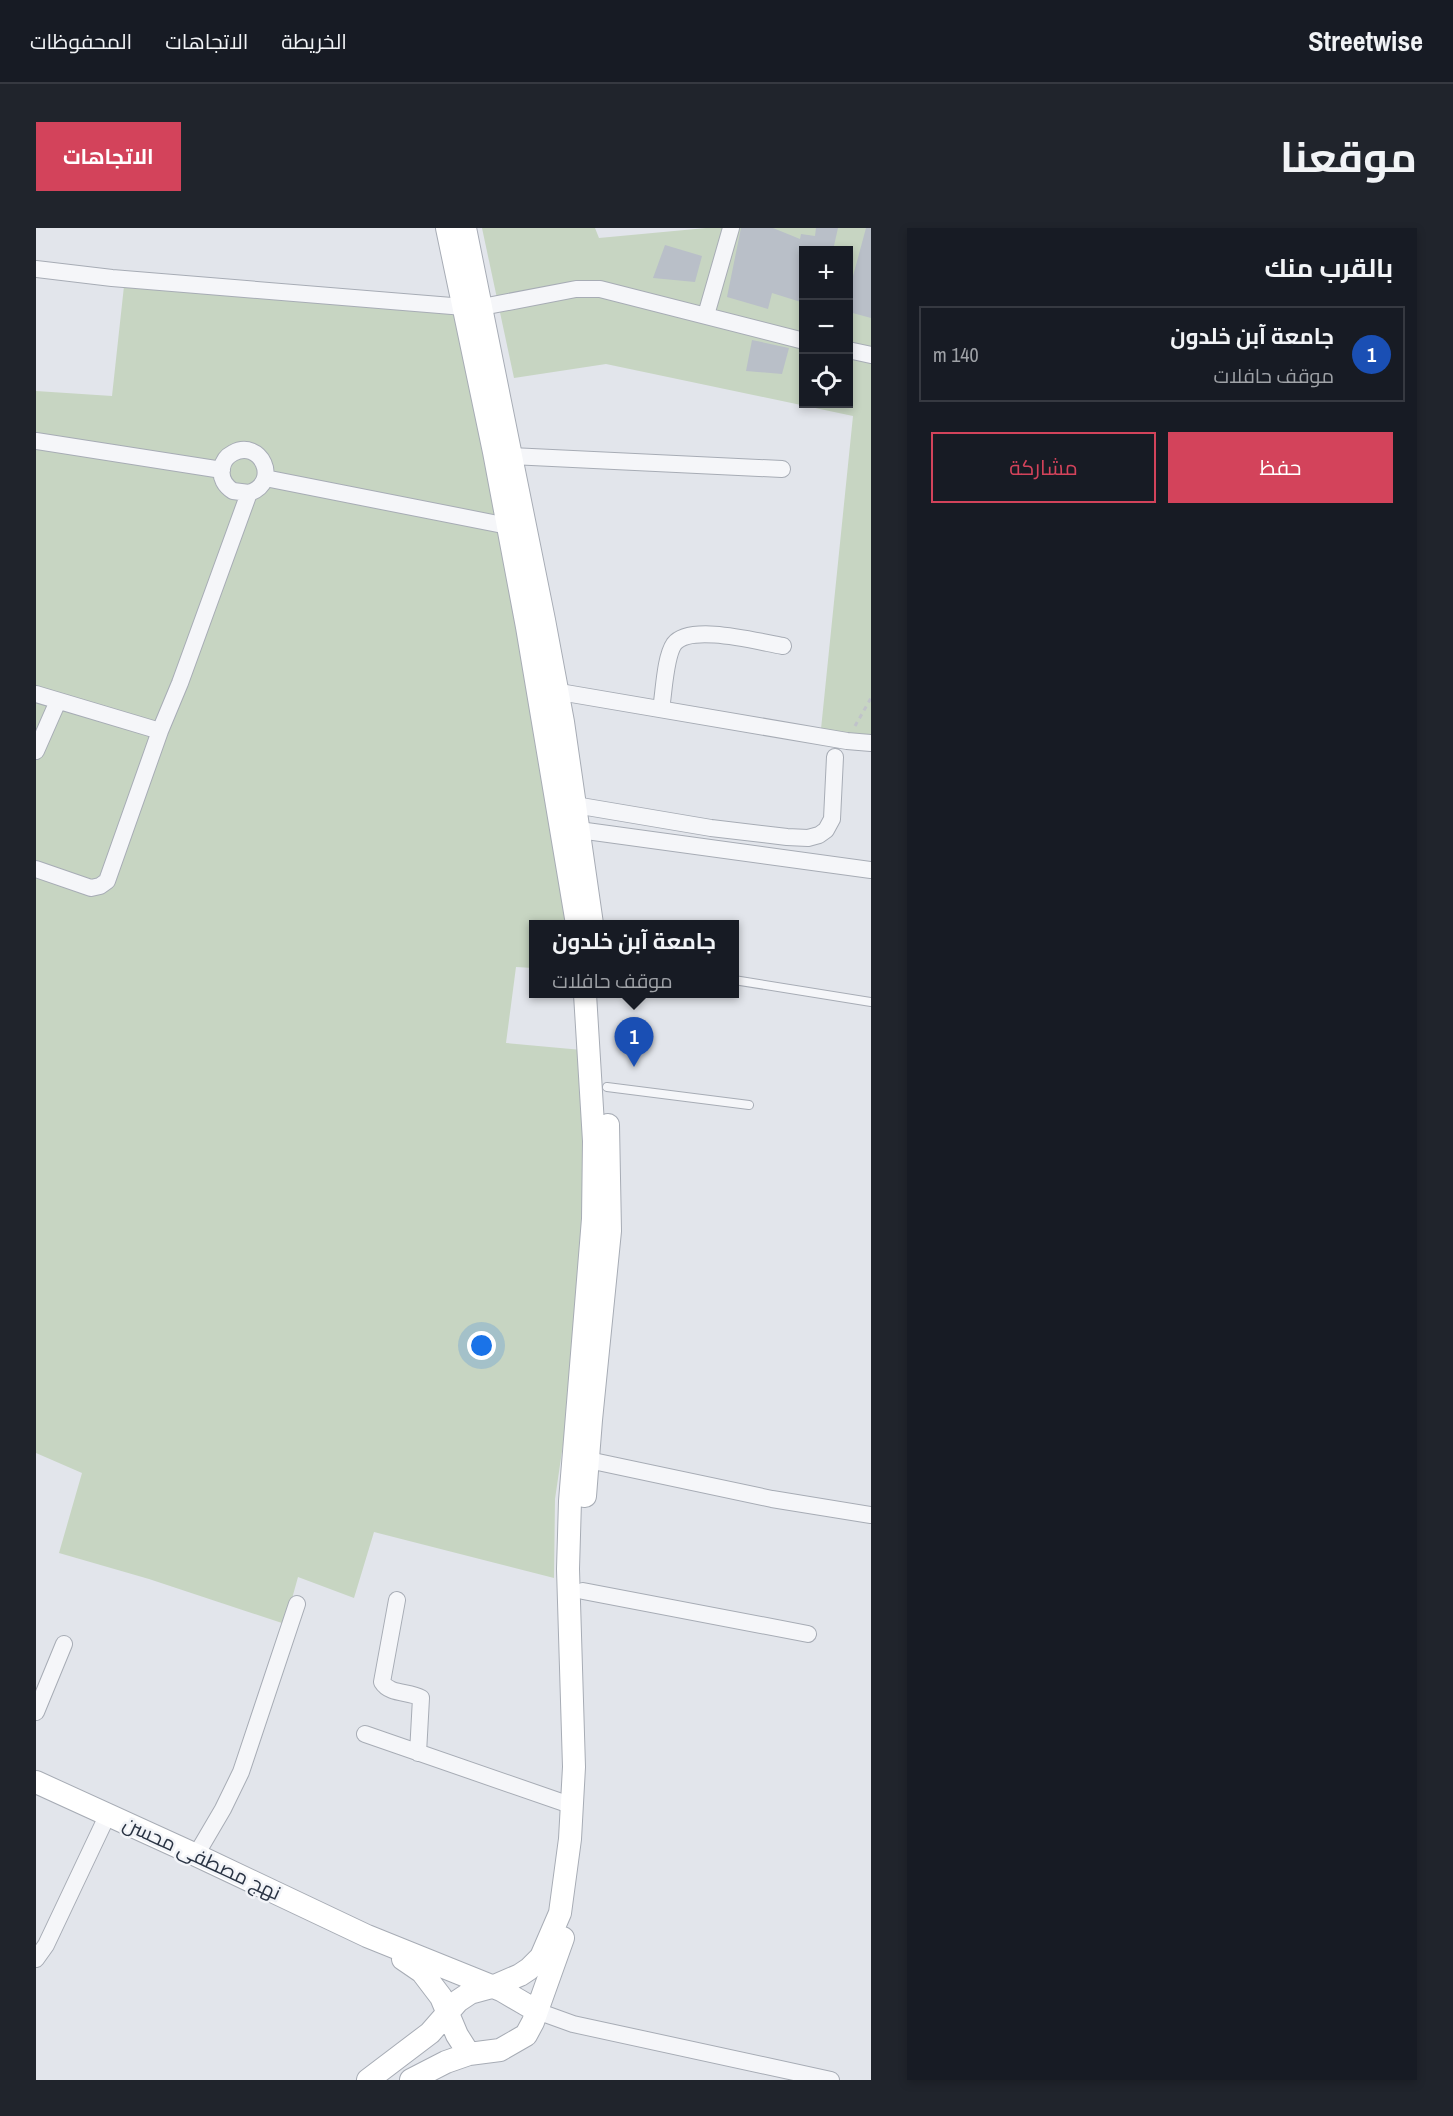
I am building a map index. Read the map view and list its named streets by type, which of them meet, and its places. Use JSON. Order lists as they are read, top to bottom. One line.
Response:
{"streets":{"main road":["نهج مصطفى محسن"]},"page":{"header":"Streetwise","nav":["الخريطة","الاتجاهات","المحفوظات"],"title":"موقعنا","buttons":["الاتجاهات",["حفظ","مشاركة"]],"heading":"بالقرب منك","map_buttons":["+","−"],"list":[{"mark":"1","name":"جامعة آبن خلدون","note":"موقف حافلات","value":"140 m"}],"popup":["جامعة آبن خلدون","موقف حافلات"],"pins":"1"}}
